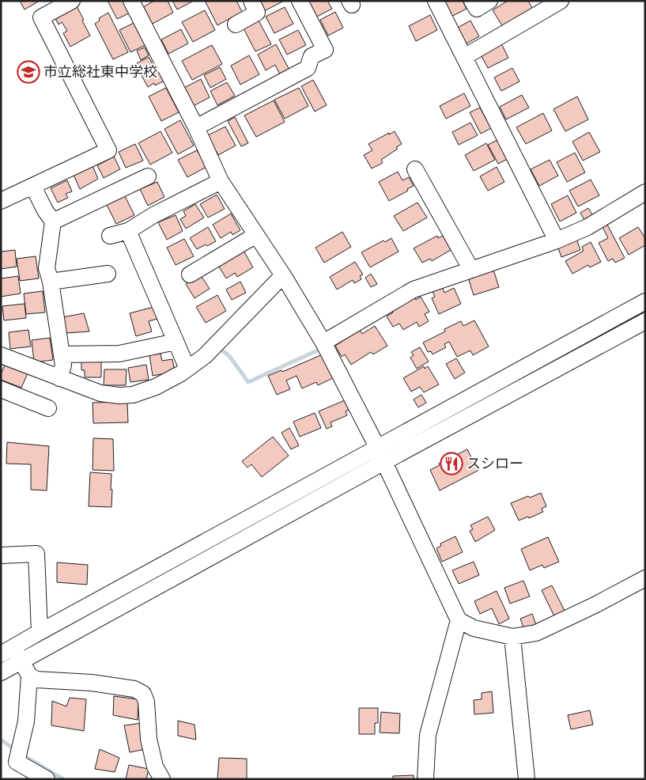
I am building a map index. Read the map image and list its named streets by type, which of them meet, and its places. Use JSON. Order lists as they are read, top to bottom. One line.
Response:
{"places":{"school or university":["市立総社東中学校"],"restaurant":["スシロー"]}}
